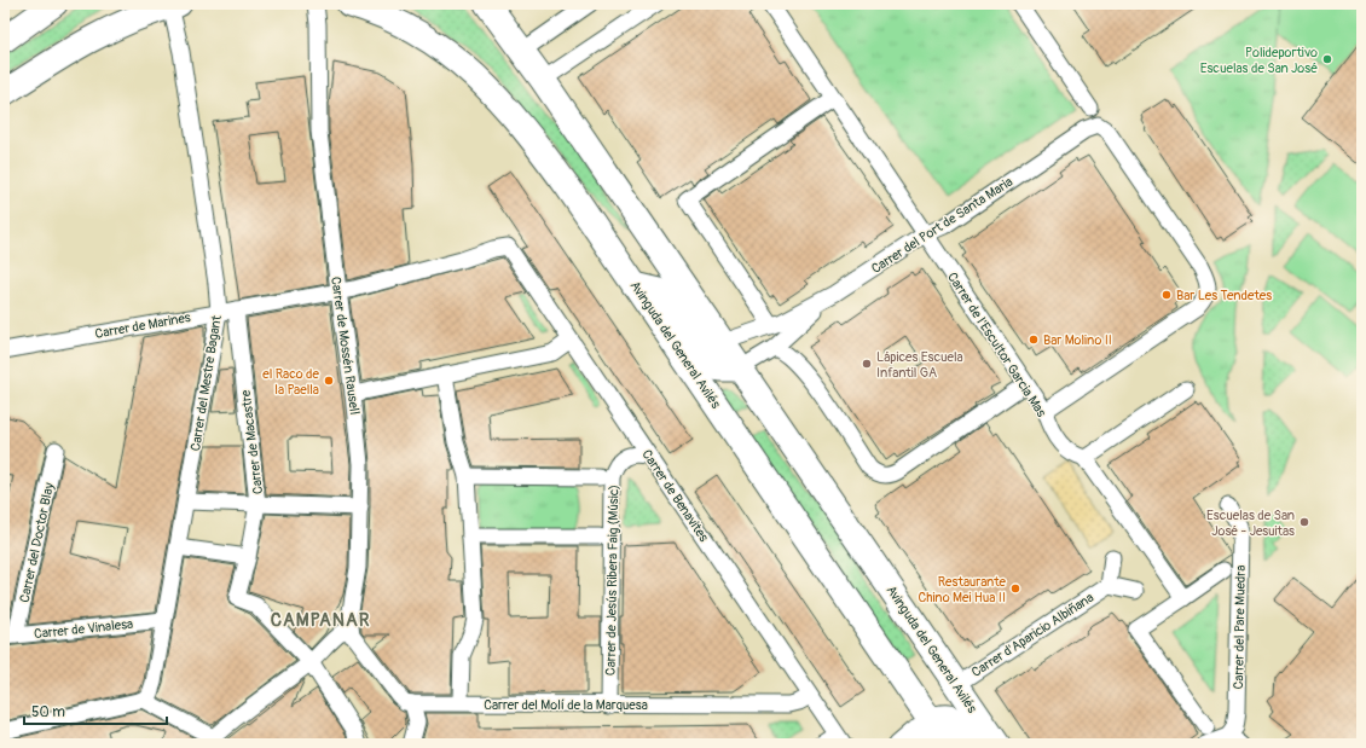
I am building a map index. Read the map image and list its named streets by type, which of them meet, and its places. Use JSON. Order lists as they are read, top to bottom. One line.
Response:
{"streets":{"main road":["Avinguda del General Avilés"],"street":["Carrer del Port de Santa Maria","Carrer de Marines","Carrer de l'Escultor Garcia Mas","Carrer de Mossén Rausell","Carrer del Mestre Bagant","Carrer de Macastre","Carrer de Benavites","Carrer del Doctor Blay","Carrer de Jesús Ribera Faig (Músic)","Carrer del Pare Muedra","Carrer de Vinalesa","Carrer d'Aparicio Albiñana","Carrer del Molí de la Marquesa"]},"crossings":[["Carrer del Port de Santa Maria","Avinguda del General Avilés"],["Carrer del Port de Santa Maria","Carrer de l'Escultor Garcia Mas"],["Carrer de Marines","Carrer de Mossén Rausell"],["Carrer de Marines","Carrer del Mestre Bagant"],["Carrer de Marines","Carrer de Macastre"],["Carrer de Marines","Carrer de Benavites"],["Avinguda del General Avilés","Carrer d'Aparicio Albiñana"],["Carrer de Mossén Rausell","Carrer de Macastre"],["Carrer del Mestre Bagant","Carrer de Vinalesa"],["Carrer de Benavites","Carrer de Jesús Ribera Faig (Músic)"],["Carrer de Benavites","Carrer del Molí de la Marquesa"],["Carrer del Doctor Blay","Carrer de Vinalesa"],["Carrer de Jesús Ribera Faig (Músic)","Carrer del Molí de la Marquesa"]],"districts":["CAMPANAR"],"places":["Polideportivo Escuelas de San José","Bar Les Tendetes","Bar Molino II","Lápices Escuela Infantil GA","el Raco de la Paella","Escuelas de San José - Jesuitas","Restaurante Chino Mei Hua II"],"scale_bar":"50 m"}
